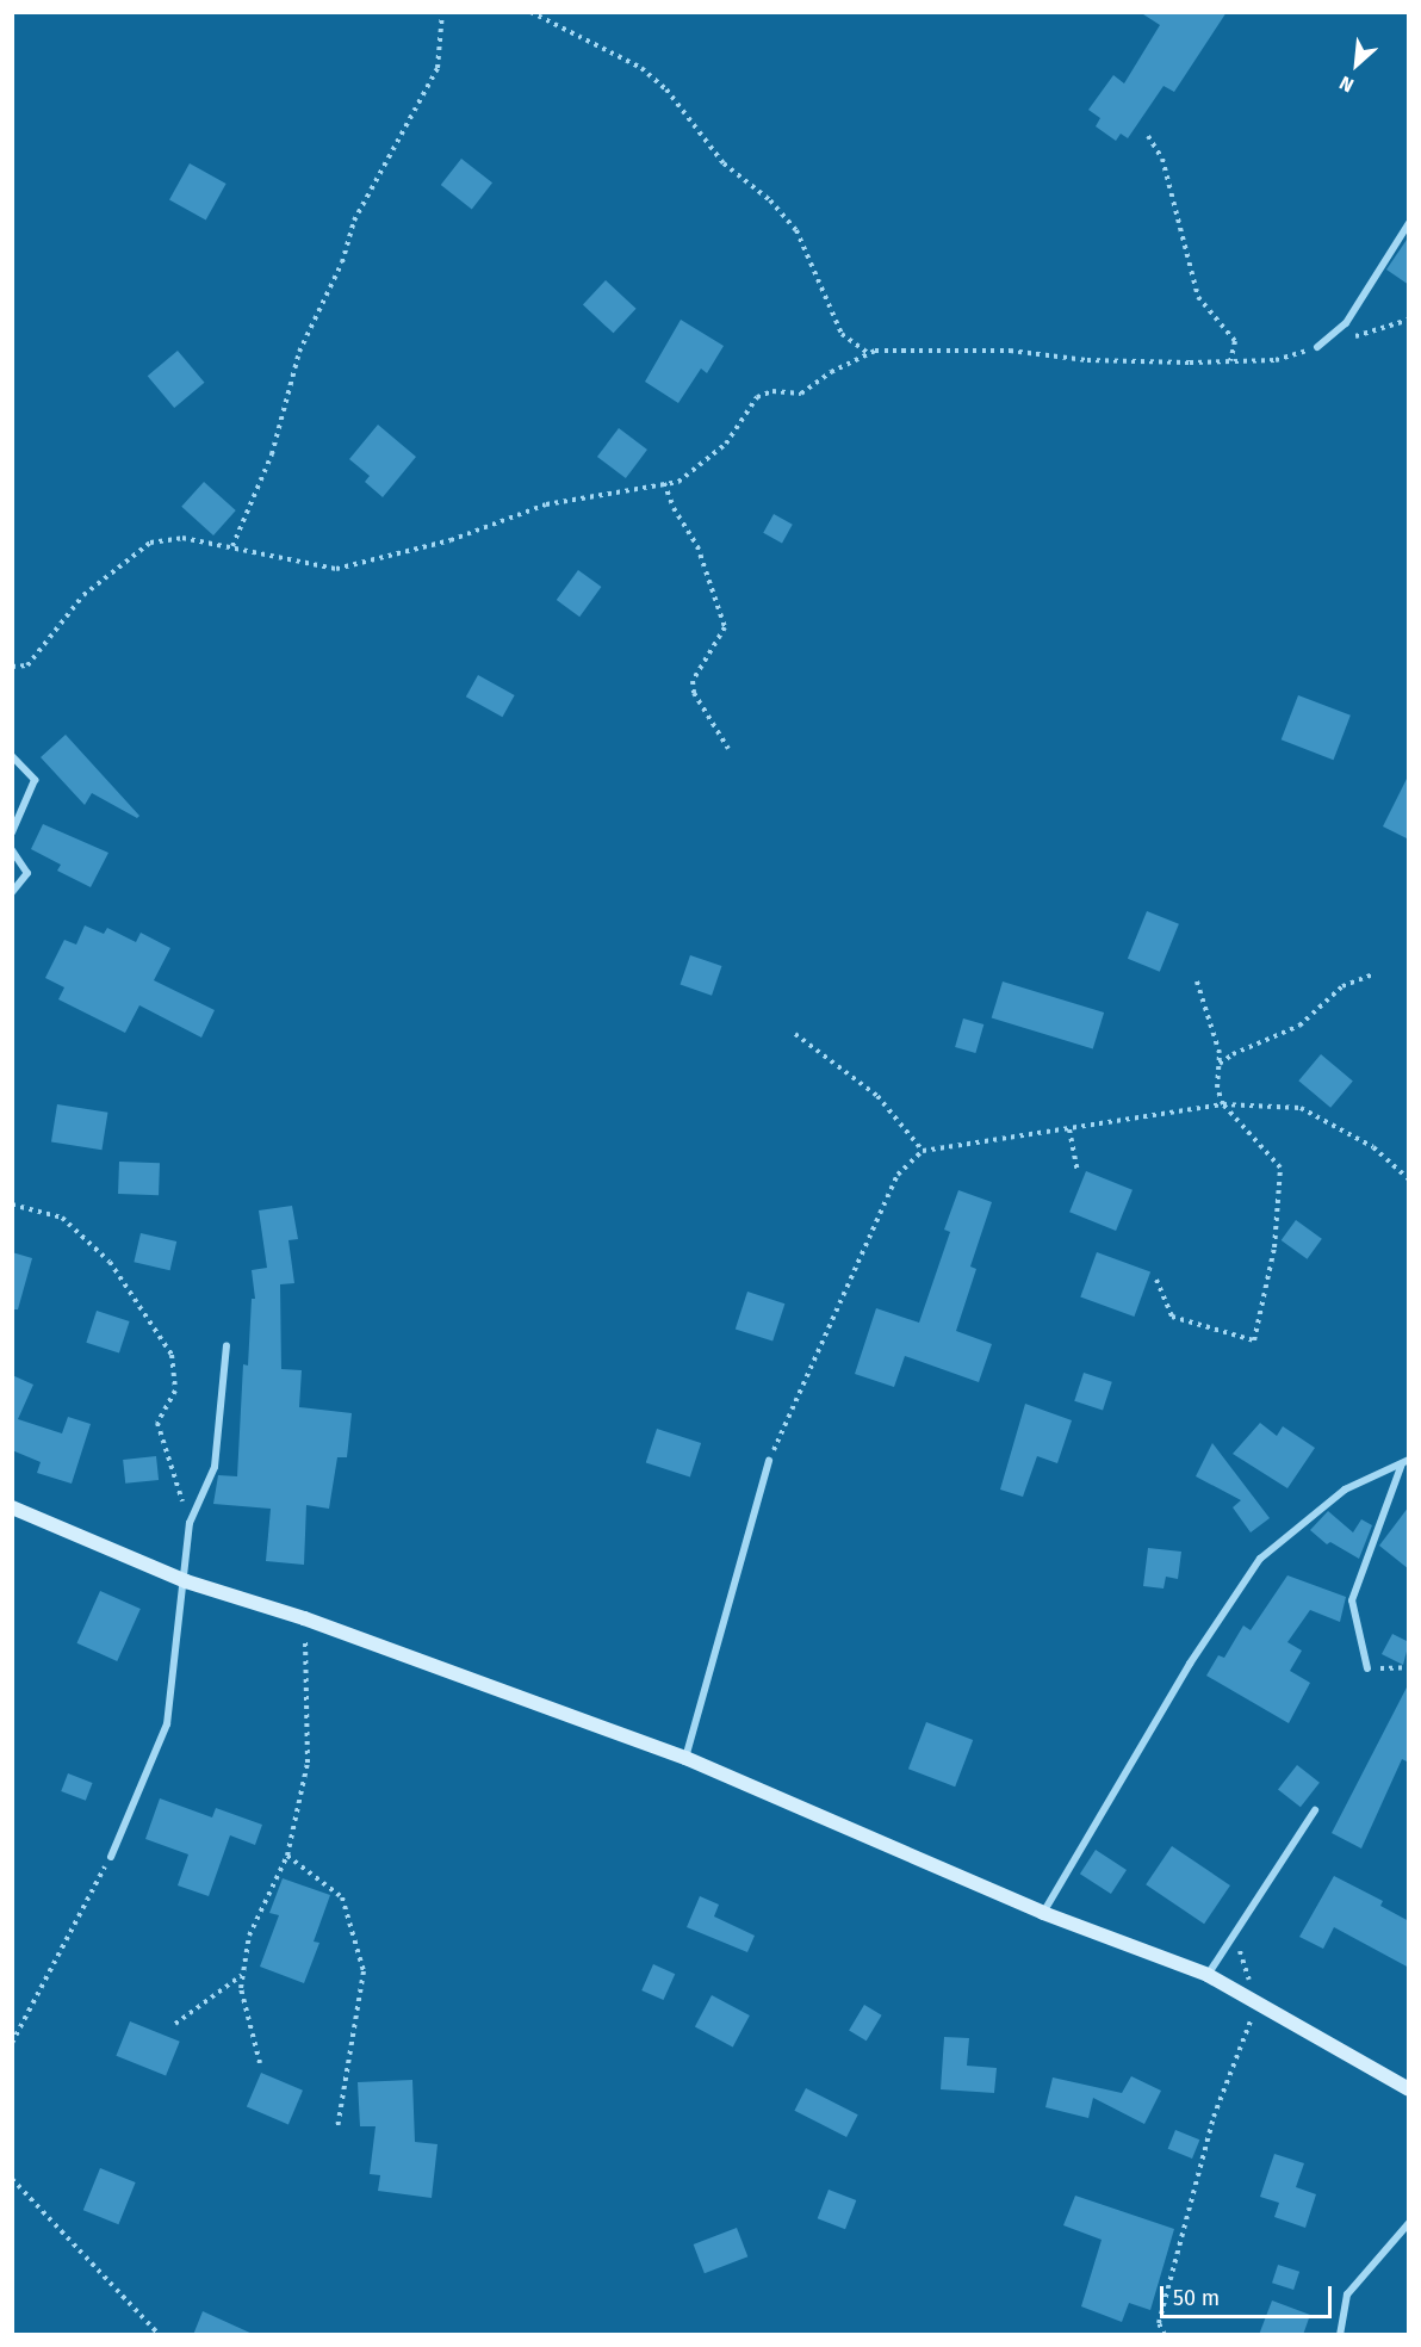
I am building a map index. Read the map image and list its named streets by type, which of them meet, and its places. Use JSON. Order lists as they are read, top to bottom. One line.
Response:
{"scale_bar":"50 m","north":"bottom left"}
